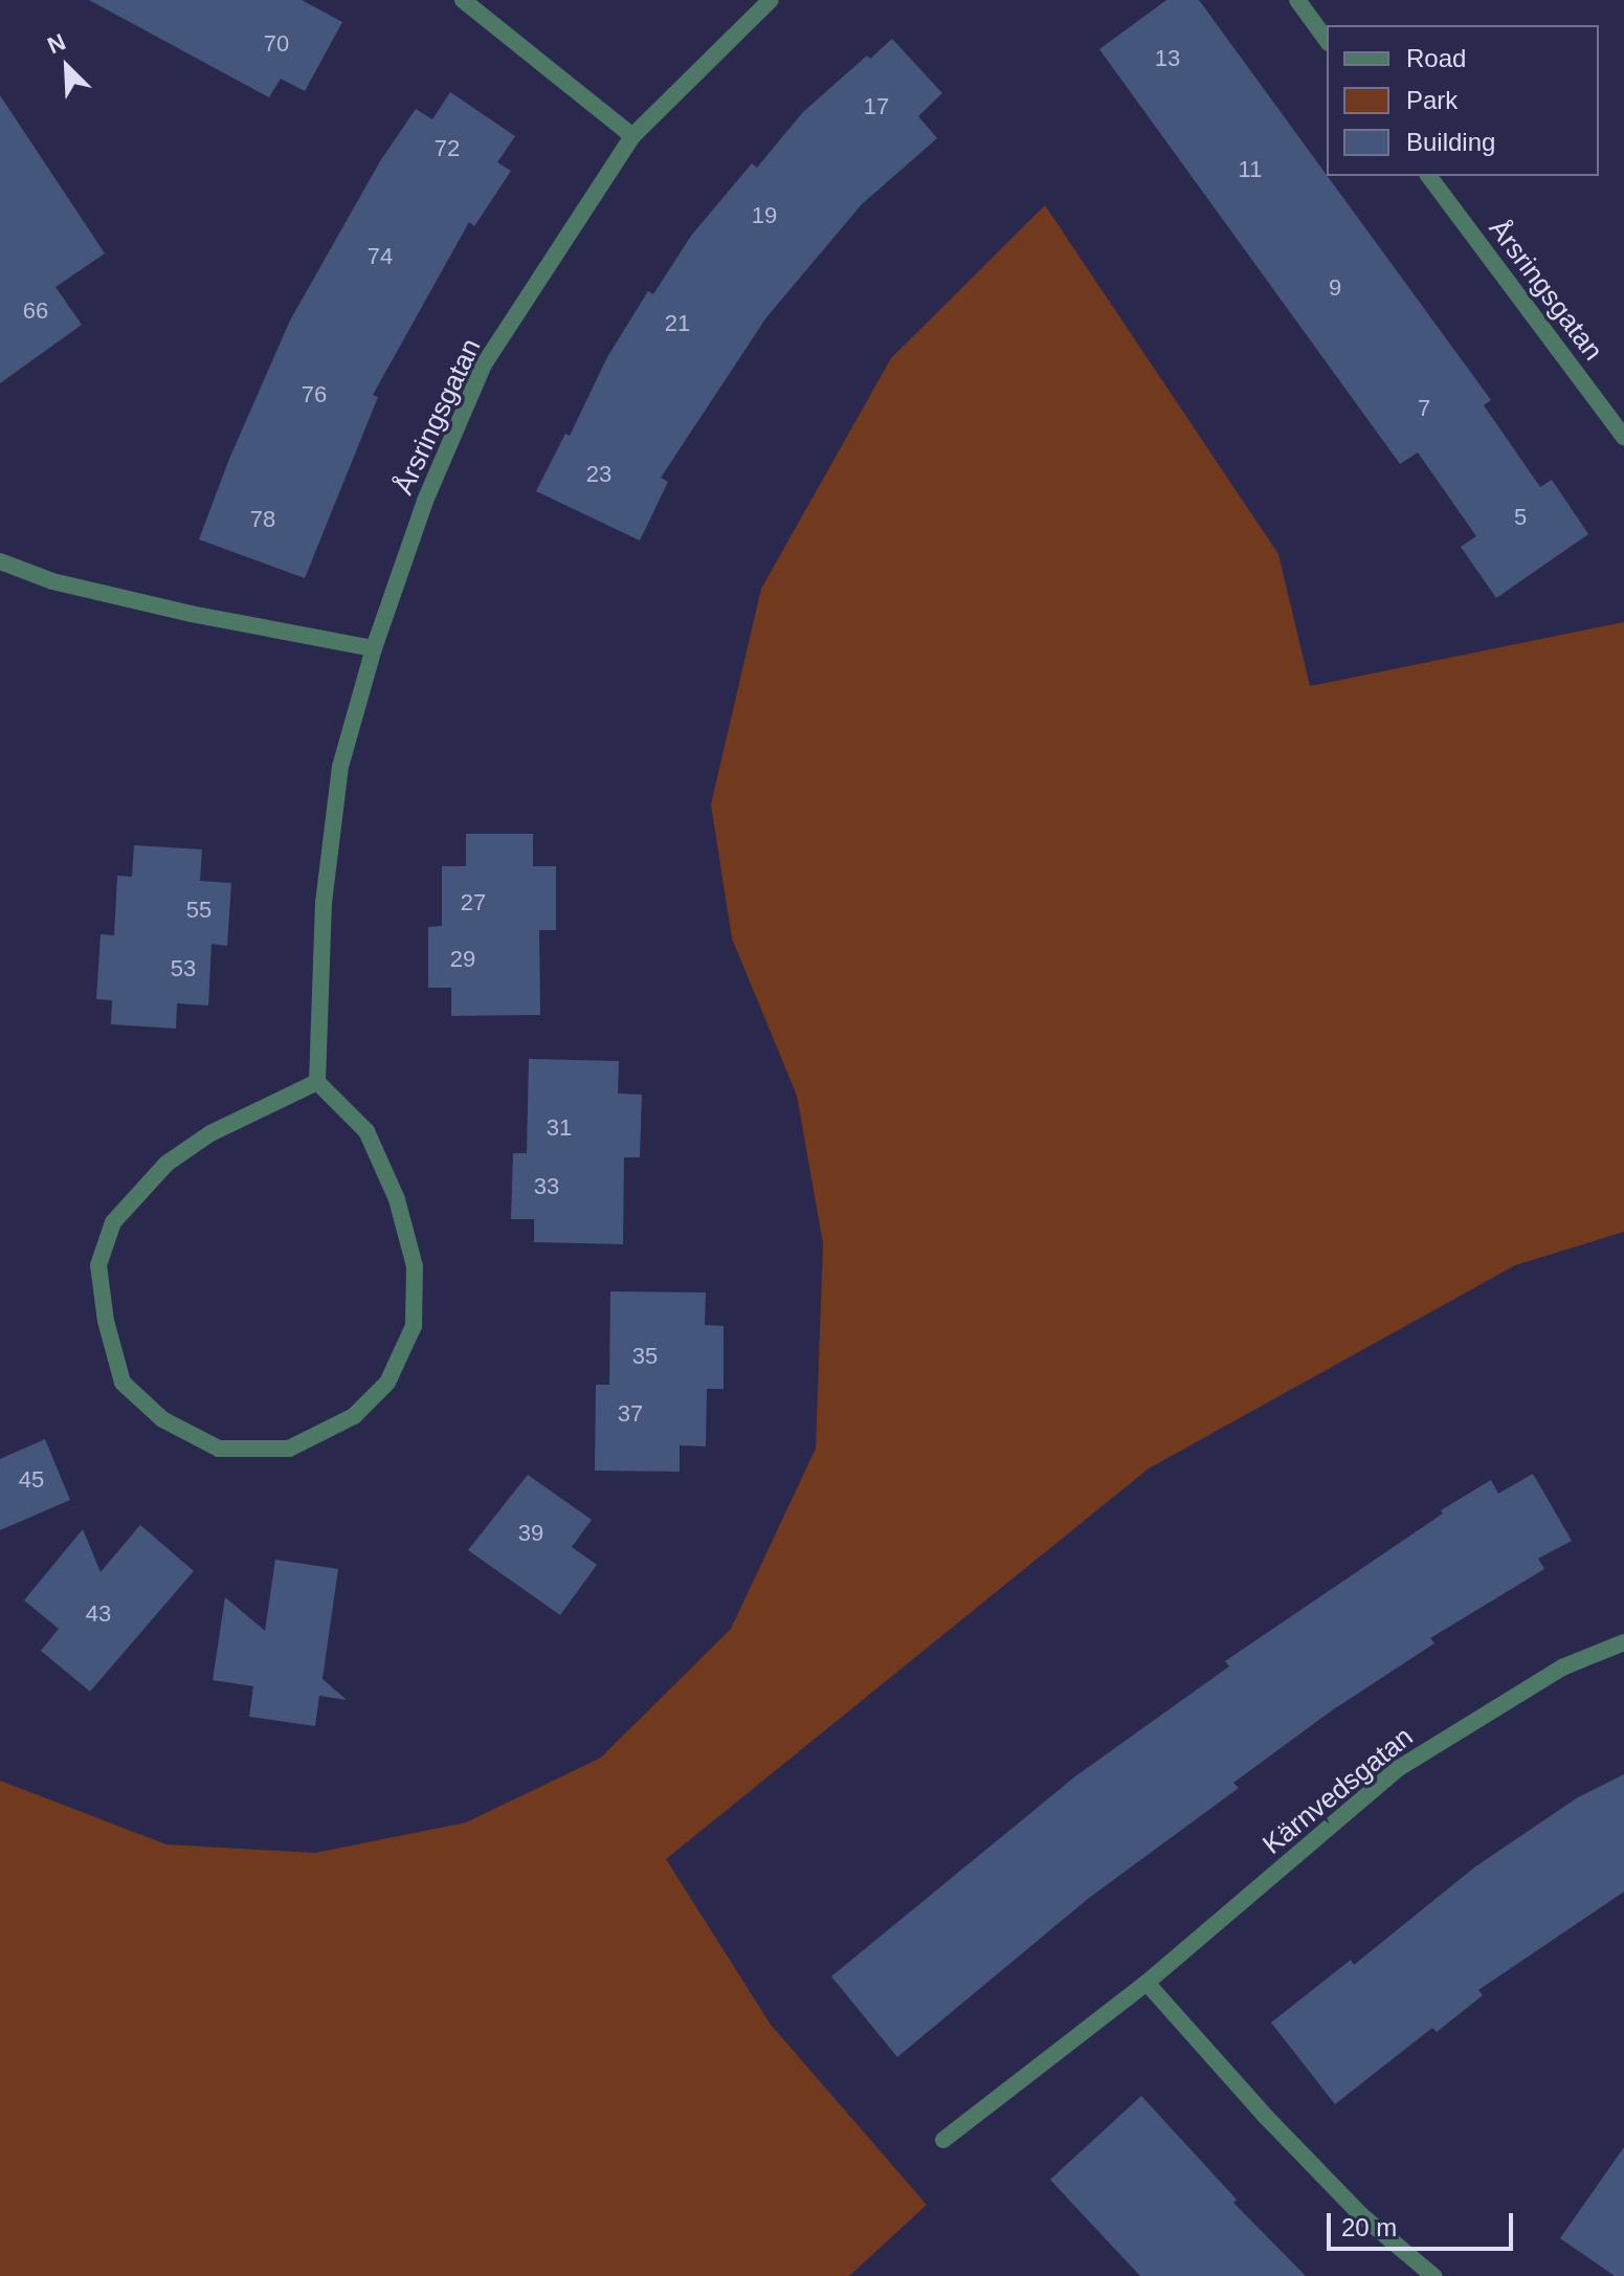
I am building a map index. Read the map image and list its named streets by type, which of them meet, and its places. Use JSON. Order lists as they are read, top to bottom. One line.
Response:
{"streets":{"street":["Årsringsgatan","Kärnvedsgatan"]},"house_numbers":["70","13","17","72","11","19","74","9","66","21","76","7","23","5","78","27","55","29","53","31","33","35","37","45","39","43"],"legend":["Road","Park","Building"],"scale_bar":"20 m","north":"top left"}
